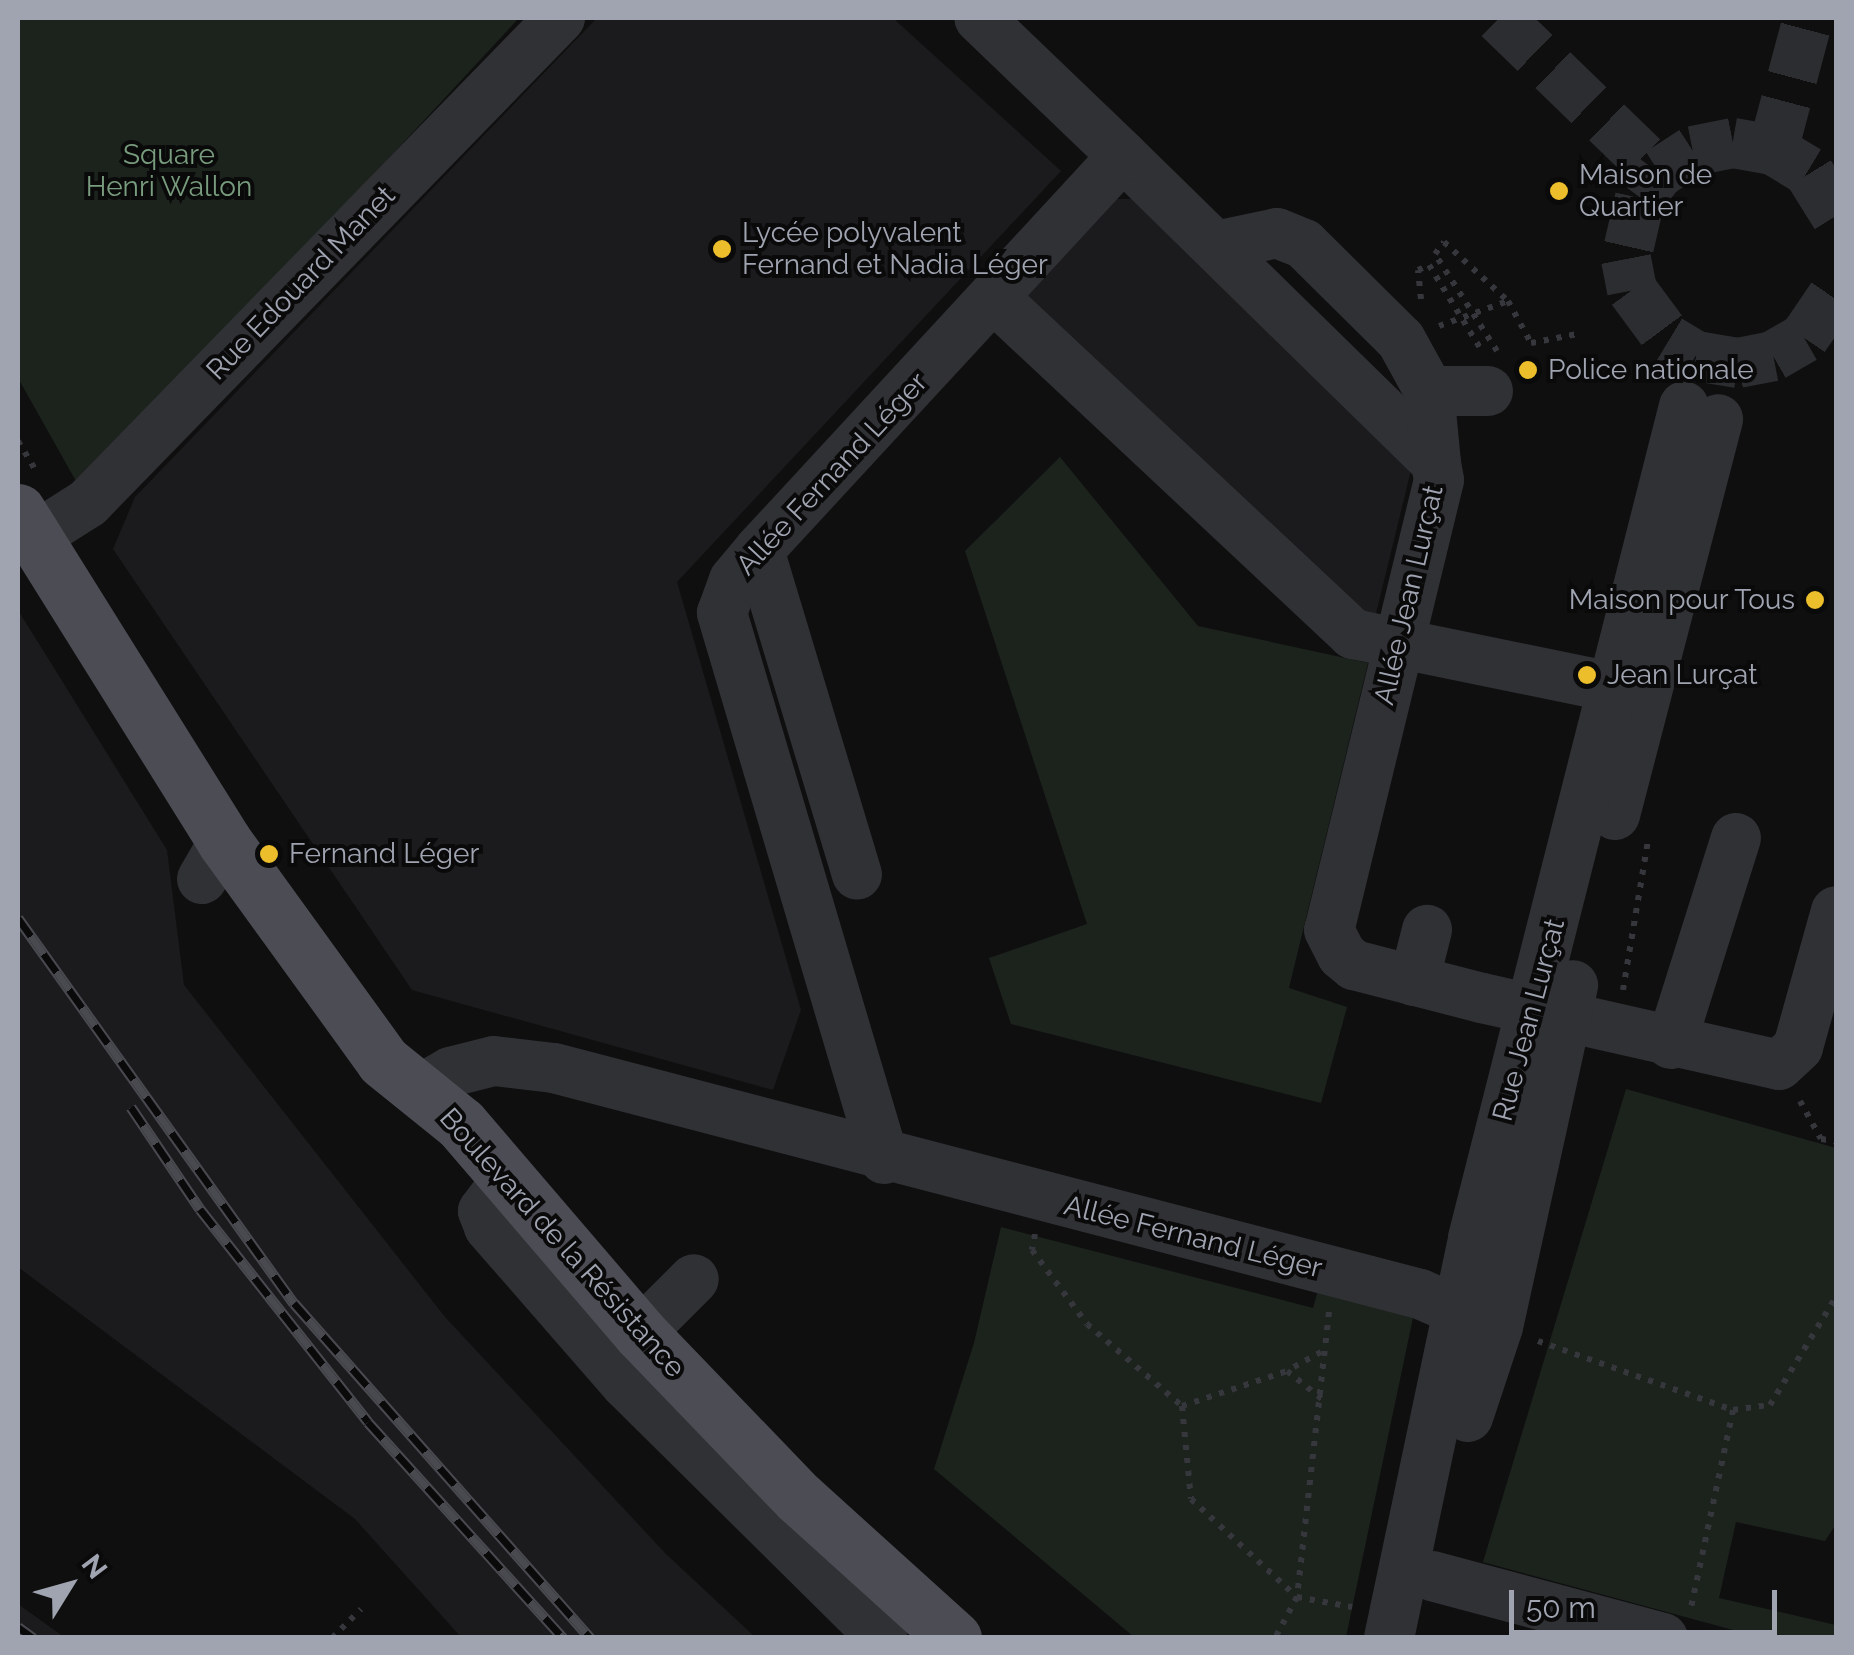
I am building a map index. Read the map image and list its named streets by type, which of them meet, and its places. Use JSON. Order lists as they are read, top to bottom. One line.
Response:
{"streets":{"main road":["Boulevard de la Résistance"],"street":["Rue Edouard Manet","Allée Fernand Léger","Allée Jean Lurçat","Rue Jean Lurçat"]},"crossings":[["Rue Edouard Manet","Boulevard de la Résistance"],["Allée Fernand Léger","Allée Jean Lurçat"],["Allée Fernand Léger","Rue Jean Lurçat"],["Allée Fernand Léger","Boulevard de la Résistance"],["Allée Jean Lurçat","Rue Jean Lurçat"]],"parks":["Square Henri Wallon"],"places":["Maison de Quartier","Lycée polyvalent Fernand et Nadia Léger","Police nationale","Maison pour Tous","Jean Lurçat","Fernand Léger"],"scale_bar":"50 m","north":"top right"}
